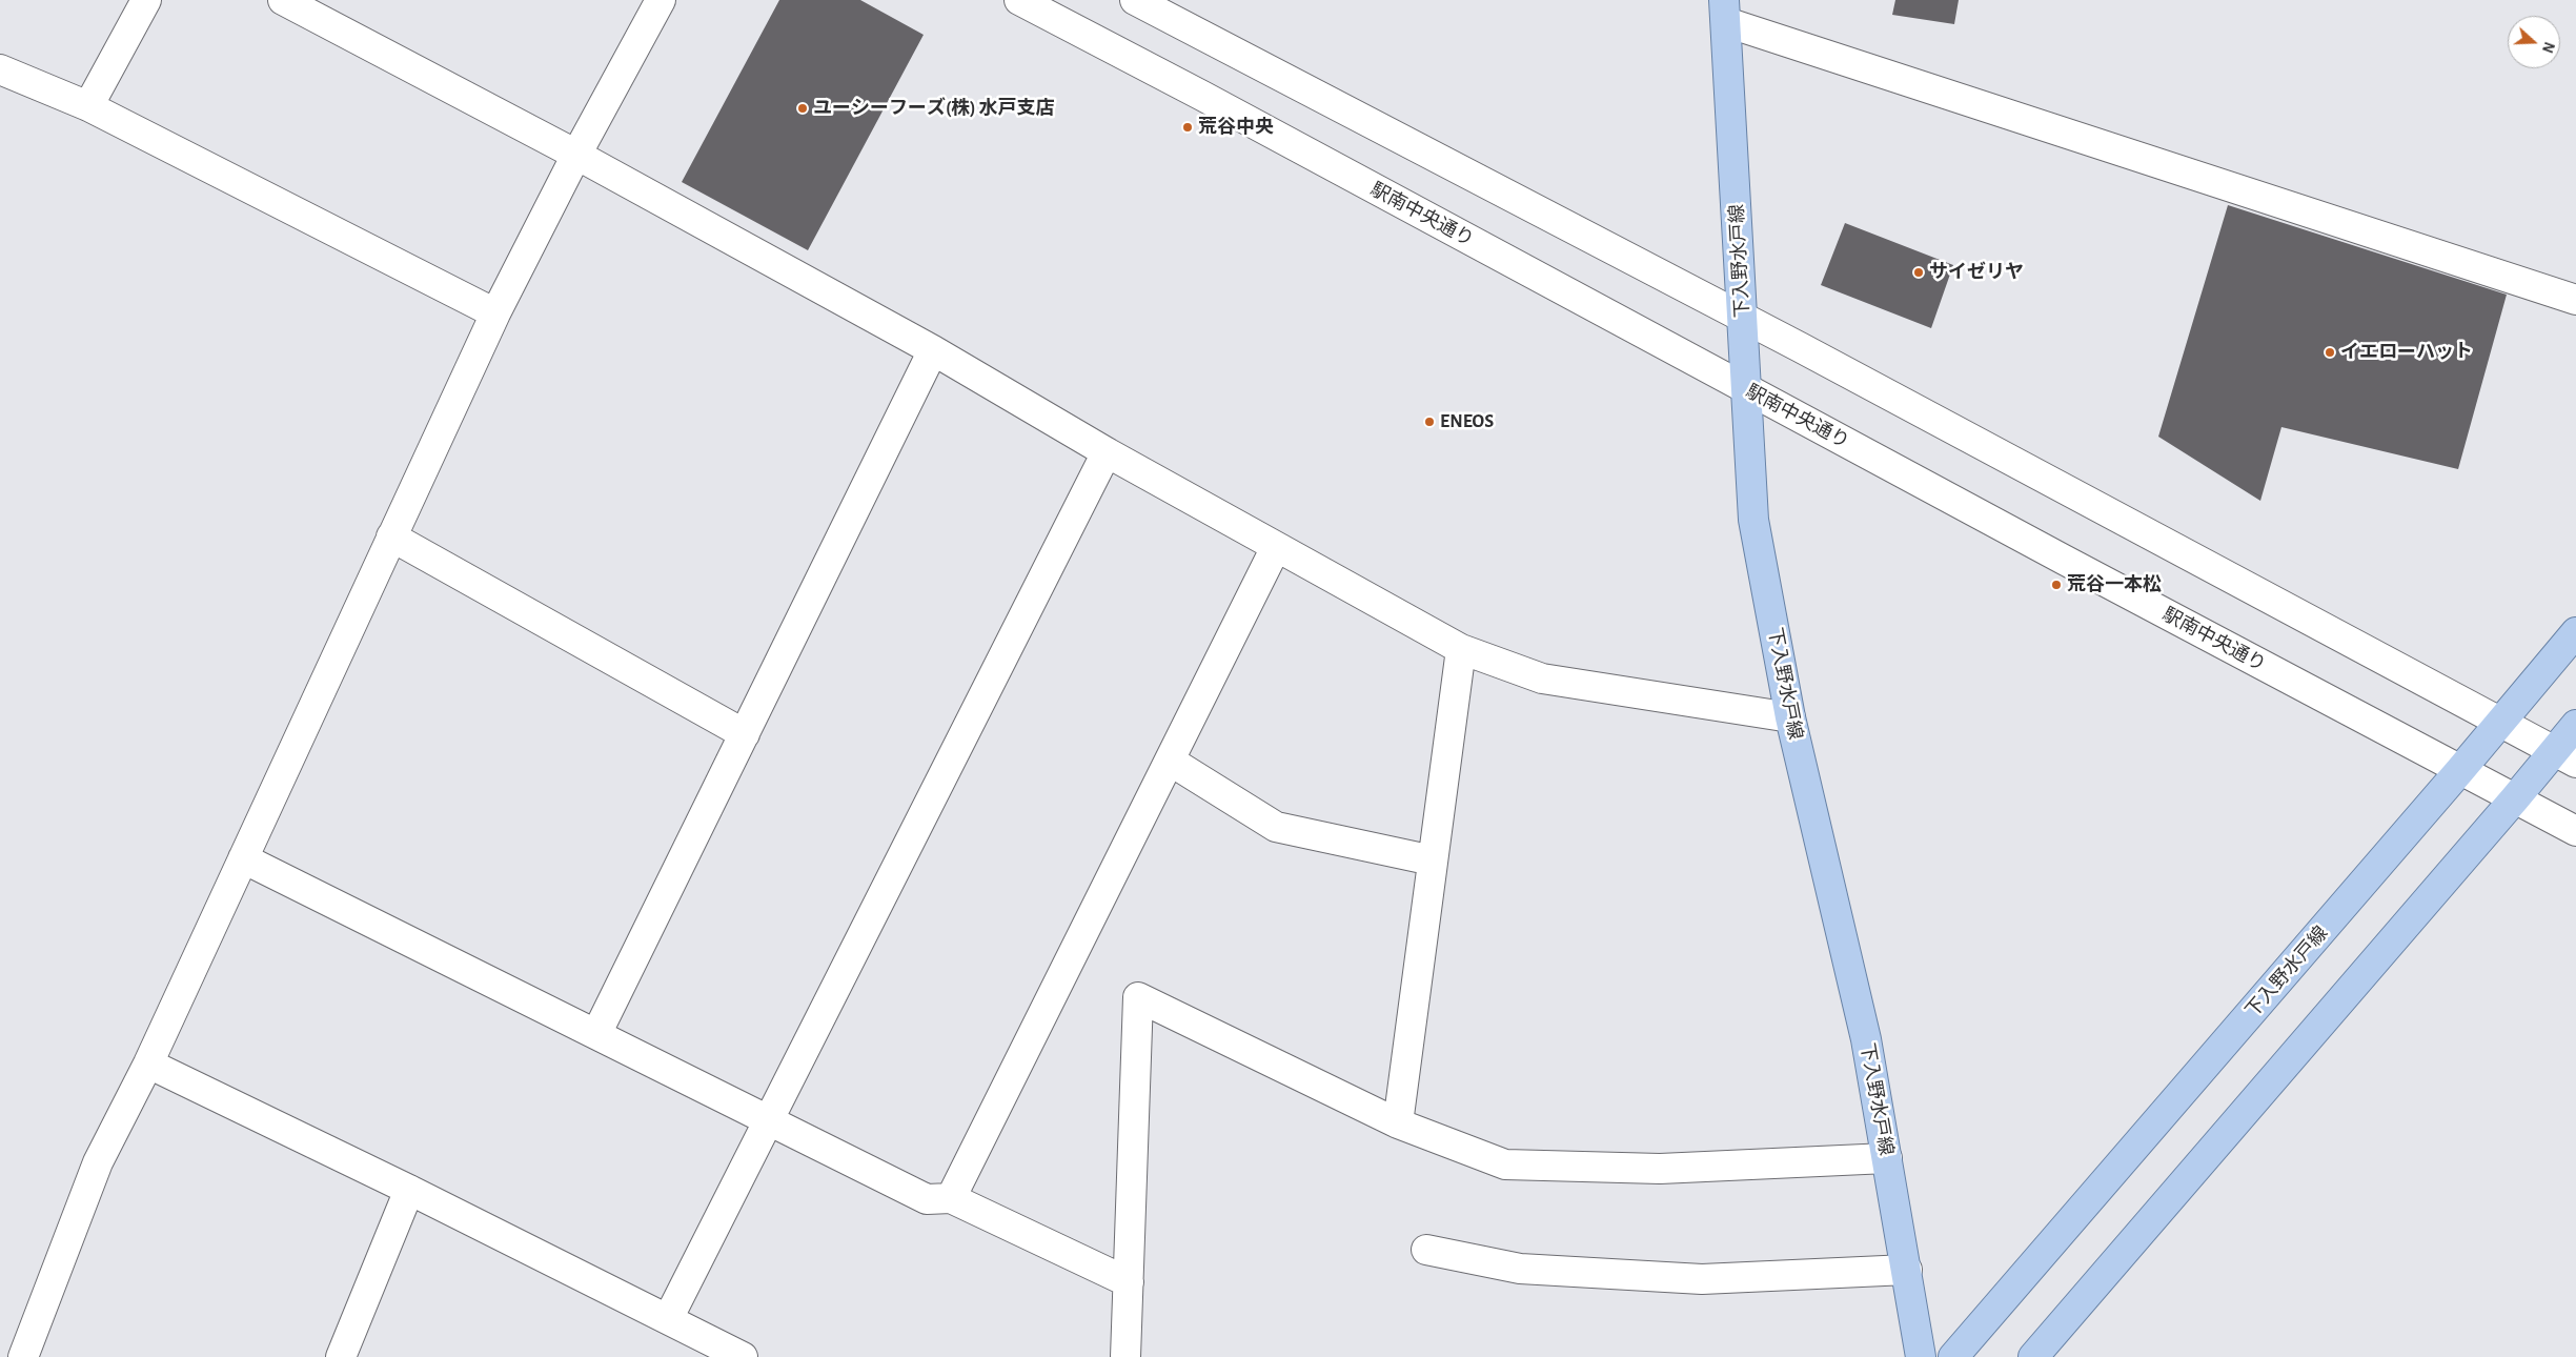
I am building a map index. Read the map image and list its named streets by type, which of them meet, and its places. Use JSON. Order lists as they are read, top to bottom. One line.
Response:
{"streets":{"main road":["下入野水戸線"],"street":["駅南中央通り"]},"crossings":[["駅南中央通り","下入野水戸線"]],"places":["ユーシーフーズ(株) 水戸支店","荒谷中央","サイゼリヤ","イエローハット","ENEOS","荒谷一本松"],"north":"right"}
